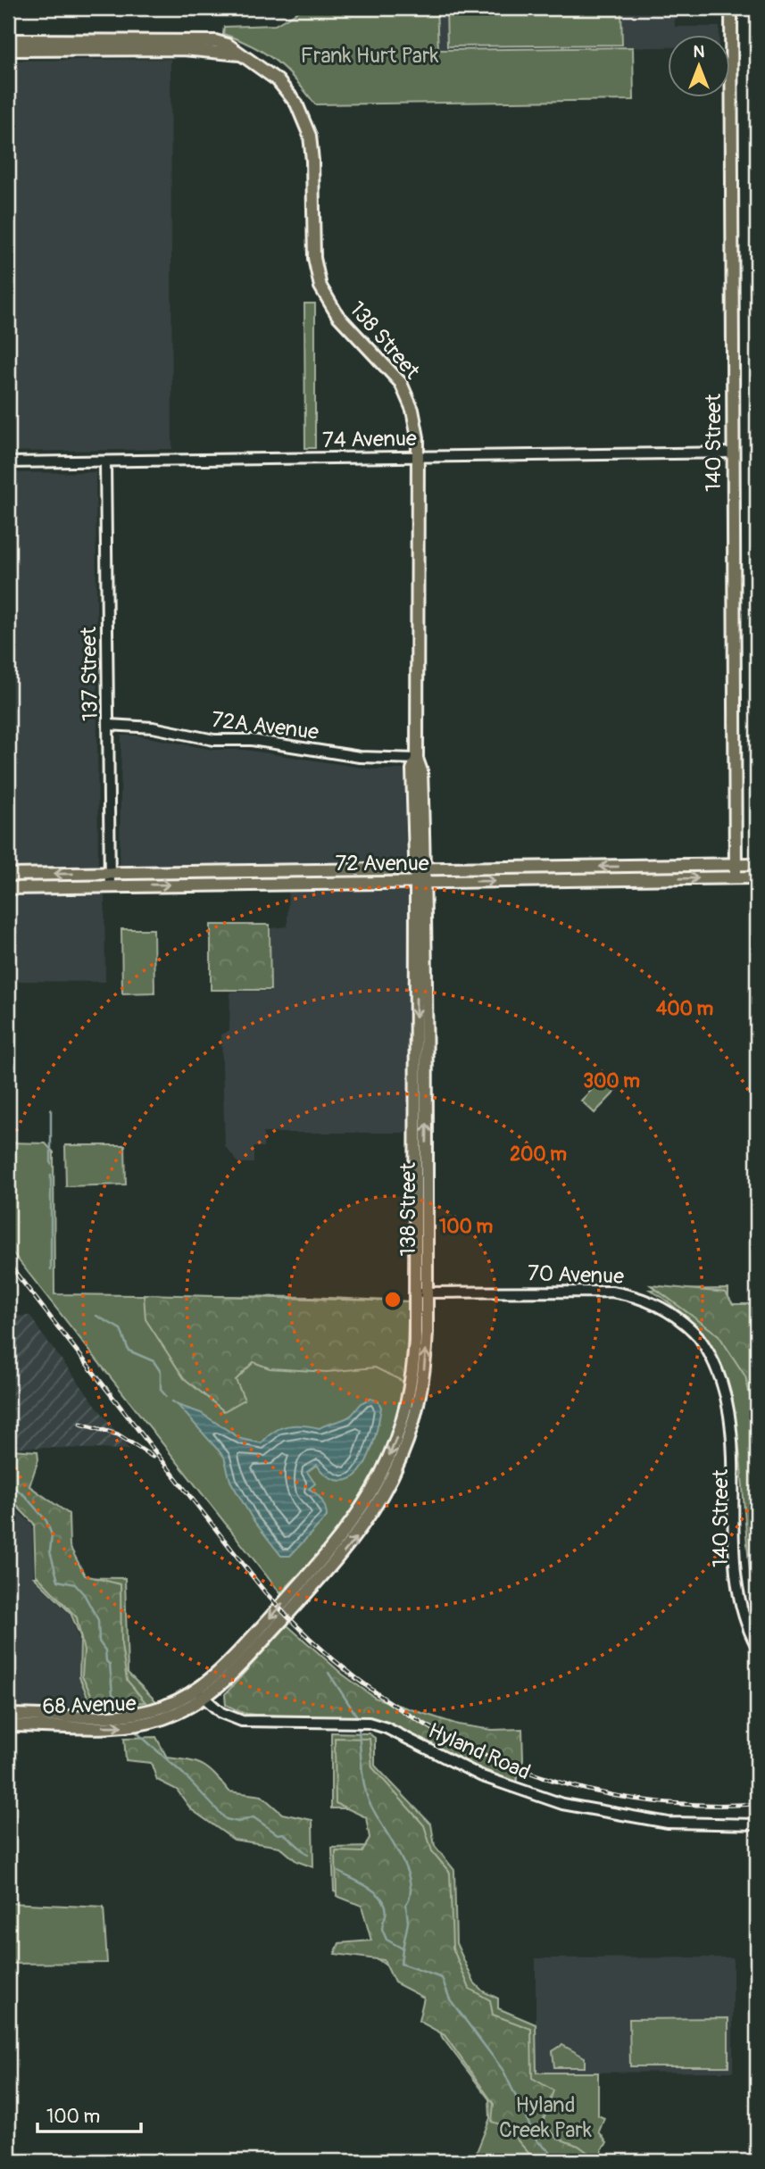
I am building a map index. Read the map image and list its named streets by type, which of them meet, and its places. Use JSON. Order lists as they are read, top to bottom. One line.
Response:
{"streets":{"main road":["138 Street","140 Street","72 Avenue","68 Avenue"],"street":["74 Avenue","137 Street","72A Avenue","70 Avenue","Hyland Road"]},"crossings":[["138 Street","74 Avenue"],["138 Street","72A Avenue"],["138 Street","72 Avenue"],["138 Street","70 Avenue"],["138 Street","68 Avenue"],["138 Street","Hyland Road"],["74 Avenue","140 Street"],["74 Avenue","137 Street"],["140 Street","72 Avenue"],["140 Street","70 Avenue"],["137 Street","72A Avenue"],["137 Street","72 Avenue"],["68 Avenue","Hyland Road"]],"parks":["Frank Hurt Park","Hyland Creek Park"],"scale_bar":"100 m","north":"top","rings":["400 m","300 m","200 m","100 m"]}
